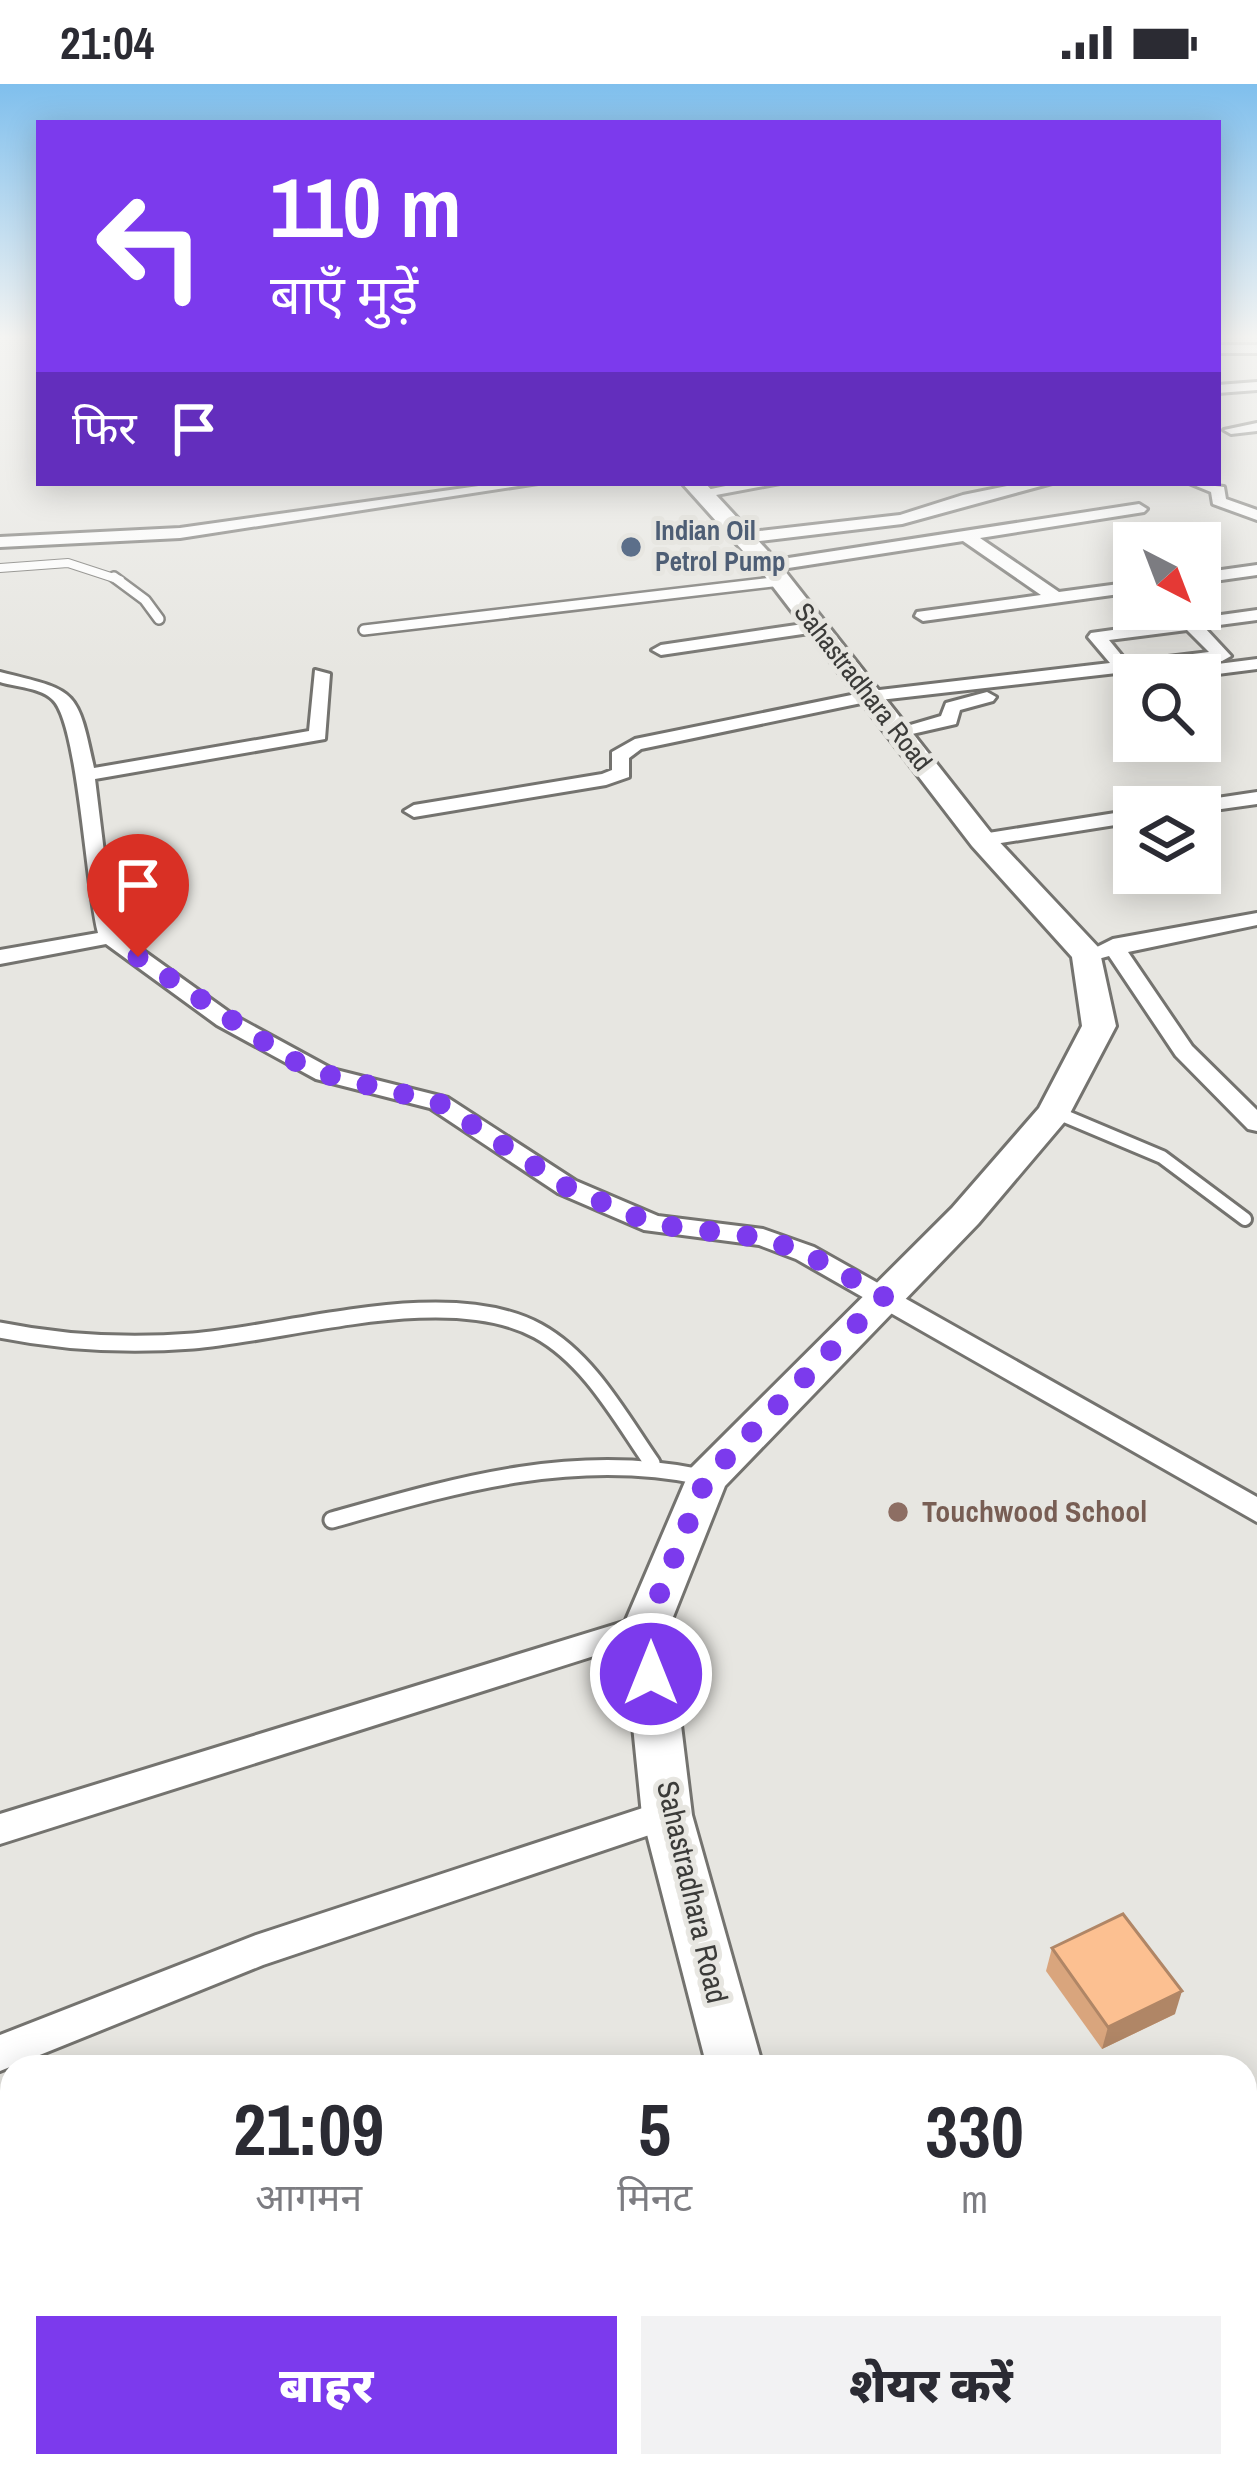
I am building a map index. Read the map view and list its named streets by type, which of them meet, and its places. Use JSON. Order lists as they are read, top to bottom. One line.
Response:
{"streets":{"main road":["Sahastradhara Road"]},"places":["Indian Oil Petrol Pump","Touchwood School"],"north":"bottom right","page":{"status":"21:04","turn":["110 m","बाएँ मुड़ें"],"then":"फिर","eta":["21:09","आगमन","5","मिनट","330","m"],"buttons":["बाहर","शेयर करें"]}}
